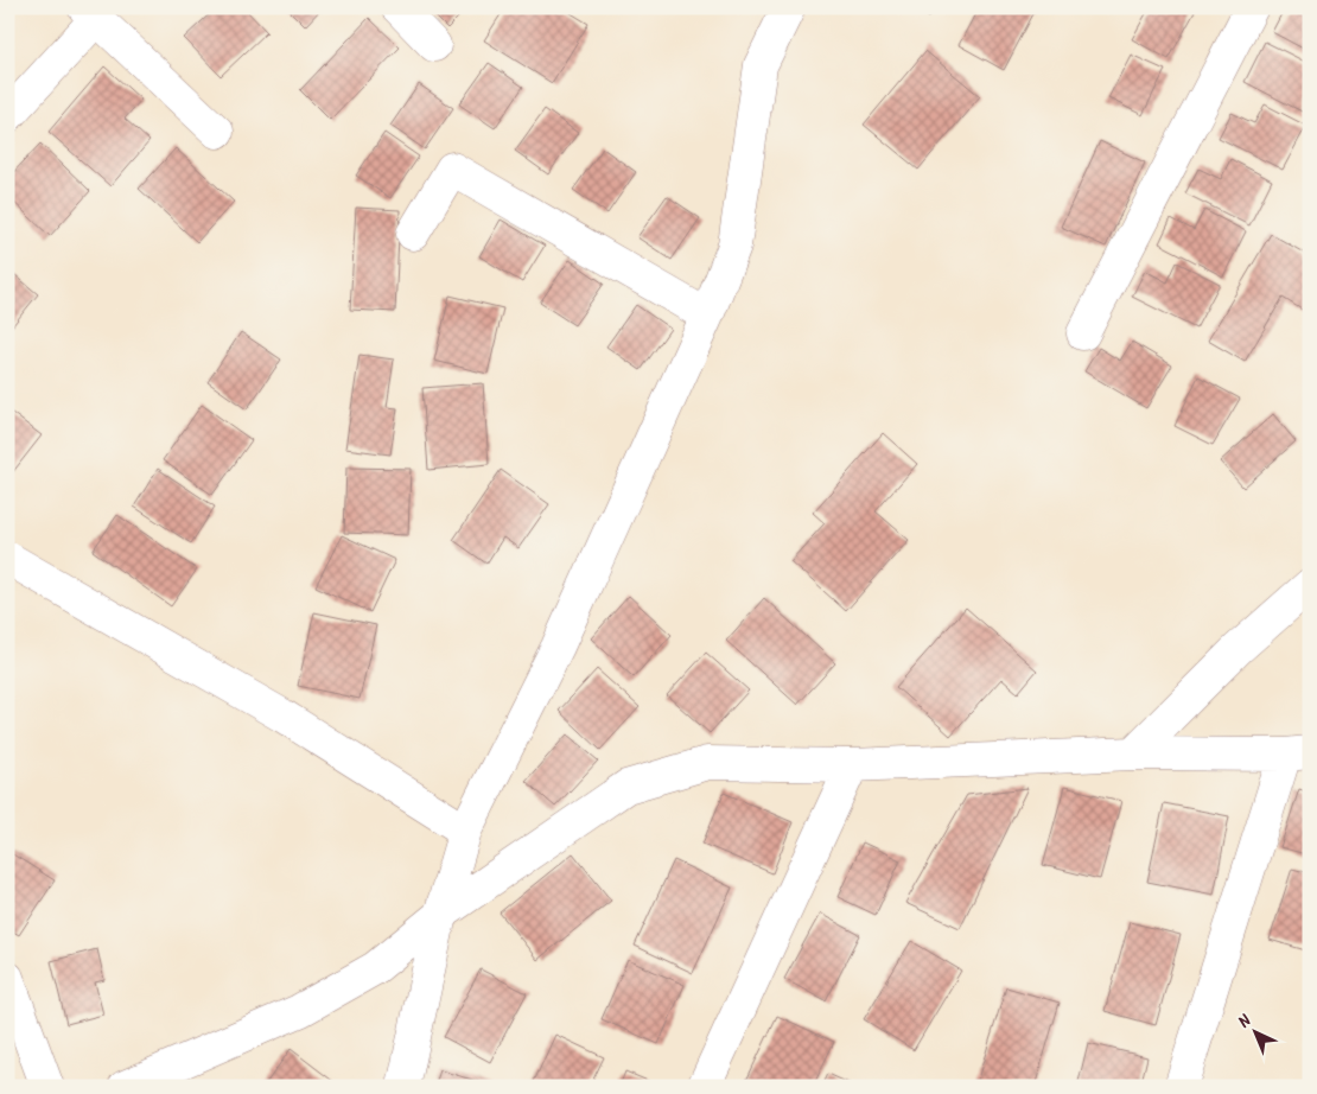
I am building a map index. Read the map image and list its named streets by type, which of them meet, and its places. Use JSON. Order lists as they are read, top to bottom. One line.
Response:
{"north":"top left"}
